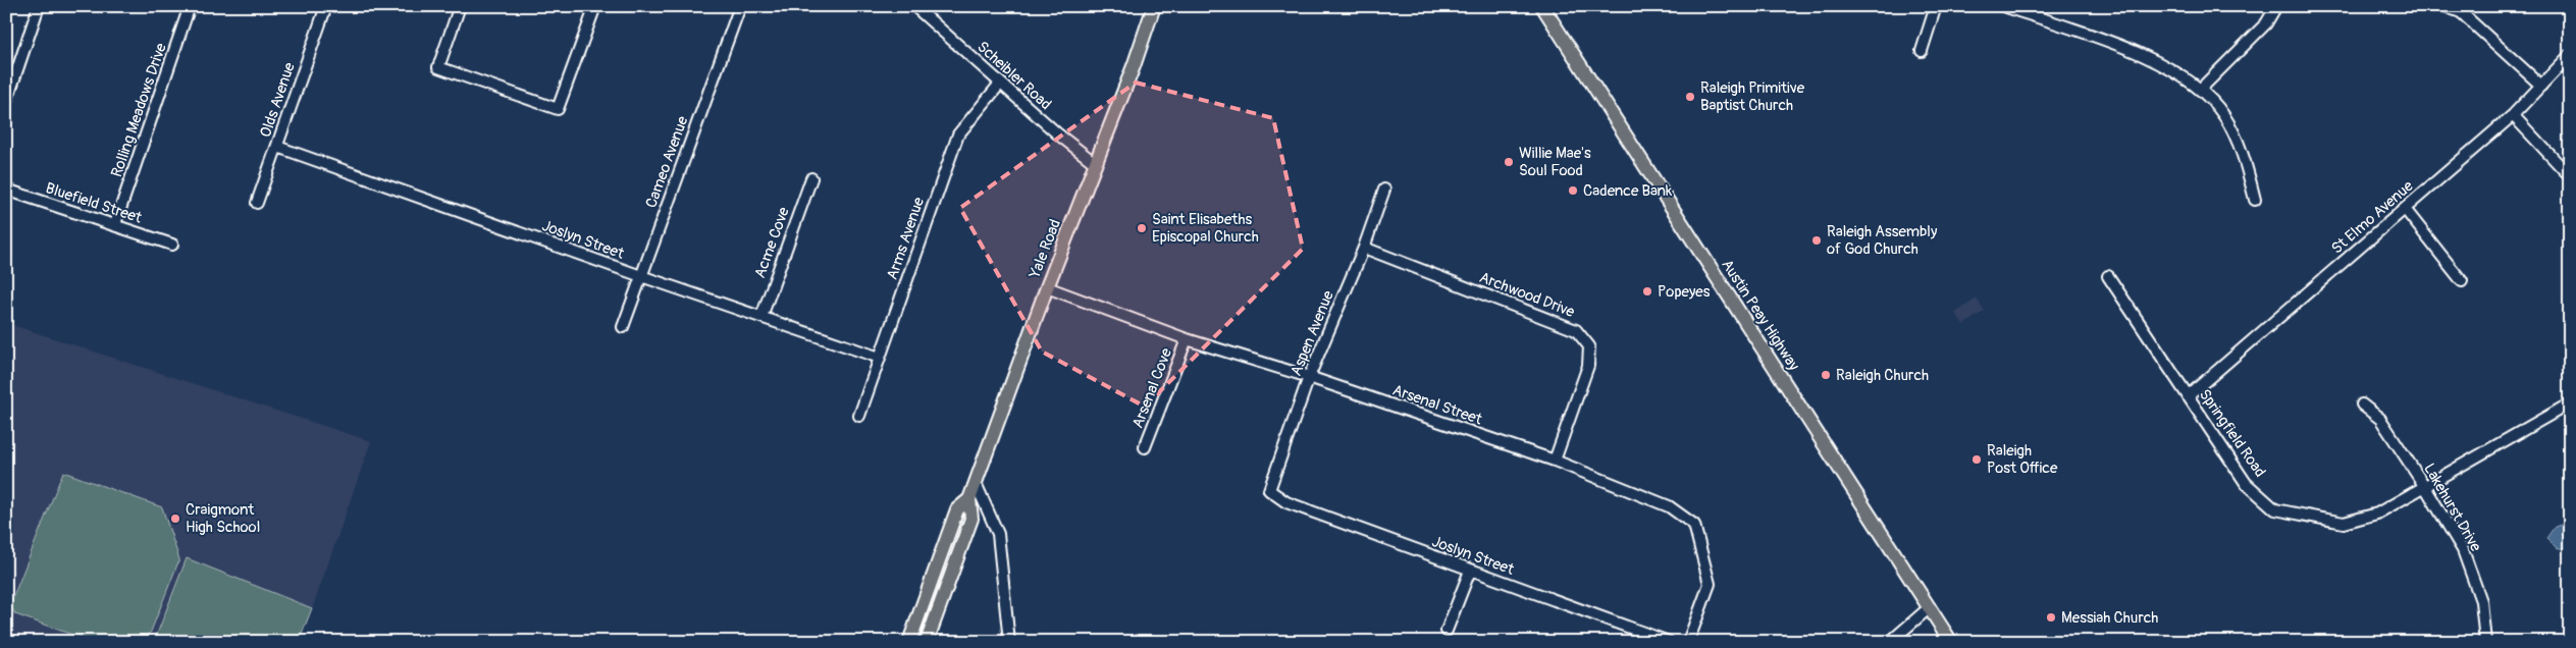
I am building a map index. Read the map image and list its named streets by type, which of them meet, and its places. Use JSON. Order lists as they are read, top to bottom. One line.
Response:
{"streets":{"main road":["Yale Road","Austin Peay Highway"],"street":["Scheibler Road","Olds Avenue","Rolling Meadows Drive","Cameo Avenue","Bluefield Street","St Elmo Avenue","Arms Avenue","Joslyn Street","Acme Cove","Archwood Drive","Aspen Avenue","Arsenal Cove","Arsenal Street","Springfield Road","Lakehurst Drive"]},"crossings":[["Scheibler Road","Arms Avenue"],["Scheibler Road","Yale Road"],["Olds Avenue","Joslyn Street"],["Rolling Meadows Drive","Bluefield Street"],["Cameo Avenue","Joslyn Street"],["St Elmo Avenue","Springfield Road"],["Arms Avenue","Joslyn Street"],["Joslyn Street","Acme Cove"],["Joslyn Street","Aspen Avenue"],["Yale Road","Arsenal Street"],["Archwood Drive","Aspen Avenue"],["Archwood Drive","Arsenal Street"],["Aspen Avenue","Arsenal Street"],["Arsenal Cove","Arsenal Street"],["Springfield Road","Lakehurst Drive"]],"places":["Raleigh Primitive Baptist Church","Willie Mae's Soul Food","Cadence Bank","Saint Elisabeths Episcopal Church","Raleigh Assembly of God Church","Popeyes","Raleigh Church","Raleigh Post Office","Craigmont High School","Messiah Church"]}
